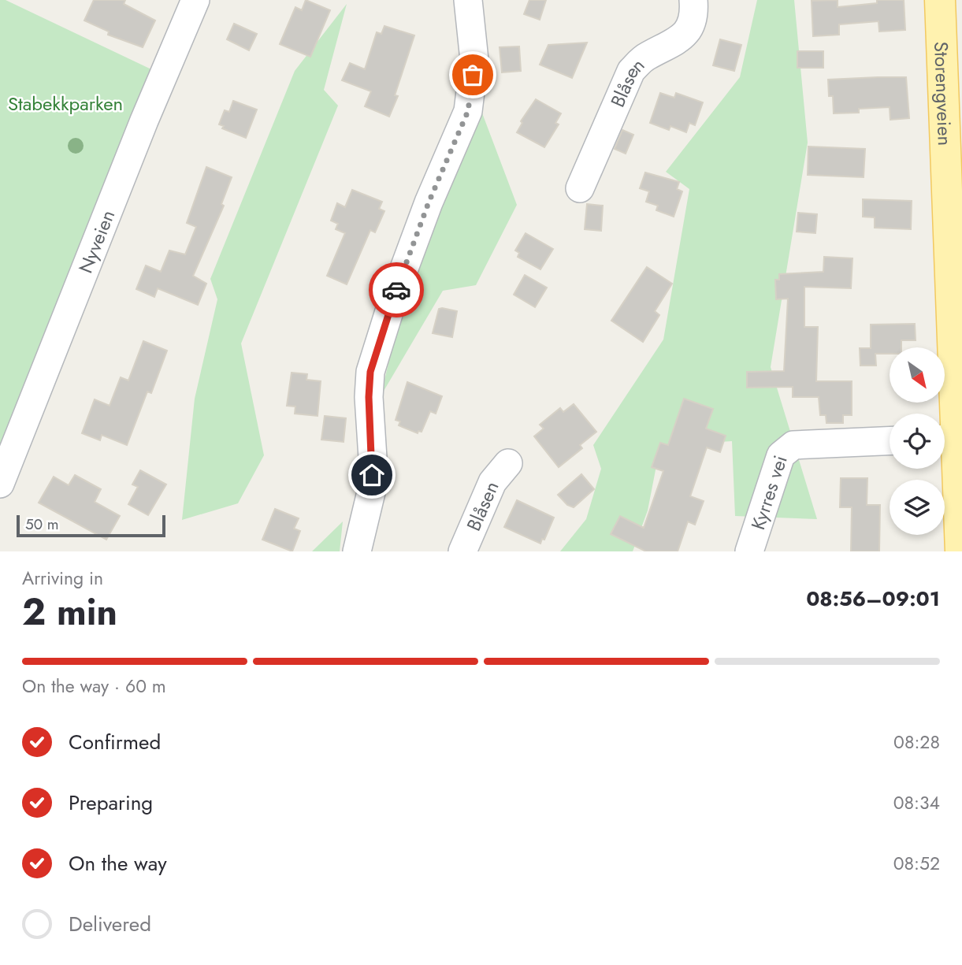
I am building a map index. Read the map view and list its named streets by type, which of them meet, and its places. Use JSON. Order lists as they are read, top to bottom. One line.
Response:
{"streets":{"main road":["Storengveien"],"street":["Blåsen","Nyveien","Kyrres vei"]},"parks":["Stabekkparken"],"scale_bar":"50 m","north":"bottom right","page":{"scale":"50 m","heading":["2 min","Arriving in","08:56–09:01"],"bar":"On the way · 60 m","list":[["Confirmed","08:28"],["Preparing","08:34"],["On the way","08:52"],"Delivered"]}}
